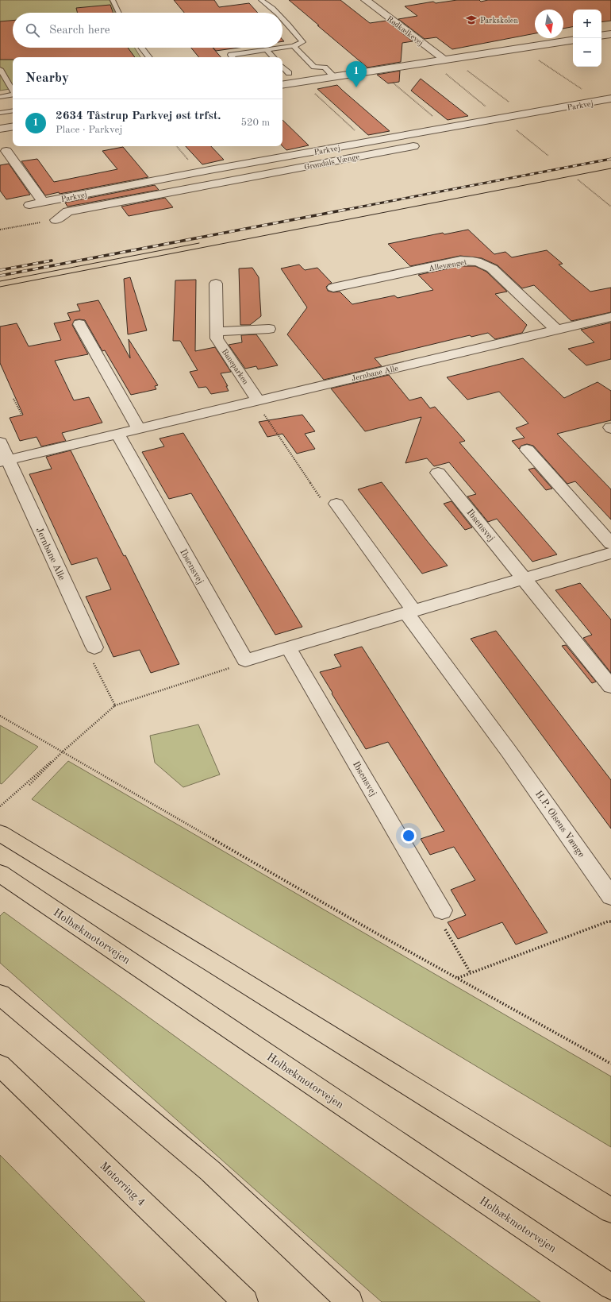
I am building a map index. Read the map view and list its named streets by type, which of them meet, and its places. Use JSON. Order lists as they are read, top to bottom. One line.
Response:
{"streets":{"highway":["Holbækmotorvejen","Motorring 4"],"street":["Rødkælkevej","Parkvej","Grøndals Vænge","Allevænget","Baneparken","Jernbane Alle","Ibsensvej","H.P. Olsens Vænge"]},"crossings":[["Allevænget","Jernbane Alle"],["Baneparken","Jernbane Alle"],["Jernbane Alle","Ibsensvej"]],"places":{"school or university":["Parkskolen"]},"north":"bottom","page":{"map_buttons":["+","−"],"search":"Search here","heading":"Nearby","pins":"1","list":[{"mark":"1","name":"2634 Tåstrup Parkvej øst trfst.","note":"Place · Parkvej","value":"520 m"}]}}
